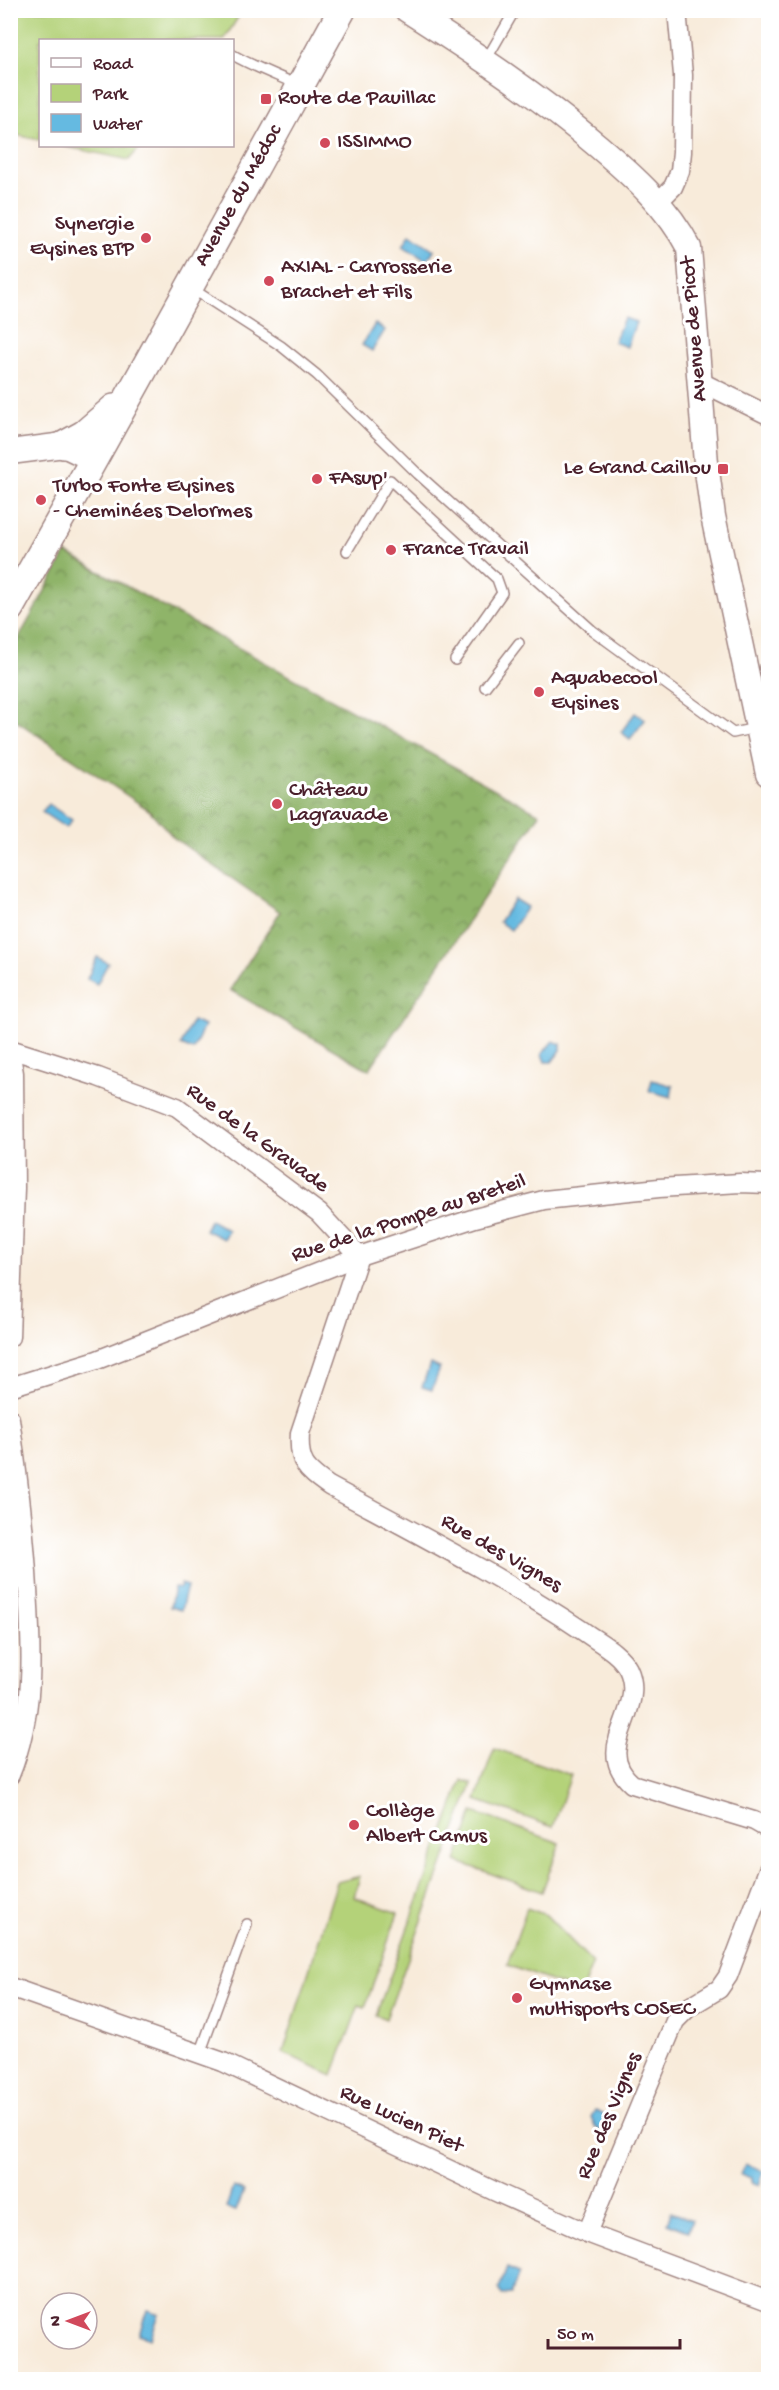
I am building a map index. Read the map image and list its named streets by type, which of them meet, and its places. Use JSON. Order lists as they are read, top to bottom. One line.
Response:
{"streets":{"main road":["Avenue du Médoc"],"street":["Avenue de Picot","Rue de la Gravade","Rue de la Pompe au Breteil","Rue des Vignes","Rue Lucien Piet"]},"crossings":[["Rue de la Gravade","Rue de la Pompe au Breteil"],["Rue de la Gravade","Rue des Vignes"],["Rue de la Pompe au Breteil","Rue des Vignes"],["Rue des Vignes","Rue Lucien Piet"]],"places":{"transit":["Route de Pauillac","Le Grand Caillou"],"other":["ISSIMMO","Synergie Eysines BTP","AXIAL - Carrosserie Brachet et Fils","FAsup'","Turbo Fonte Eysines - Cheminées Delormes","France Travail","Aquabecool Eysines","Château Lagravade","Collège Albert Camus","Gymnase multisports COSEC"]},"legend":["Road","Park","Water"],"scale_bar":"50 m","north":"left"}
